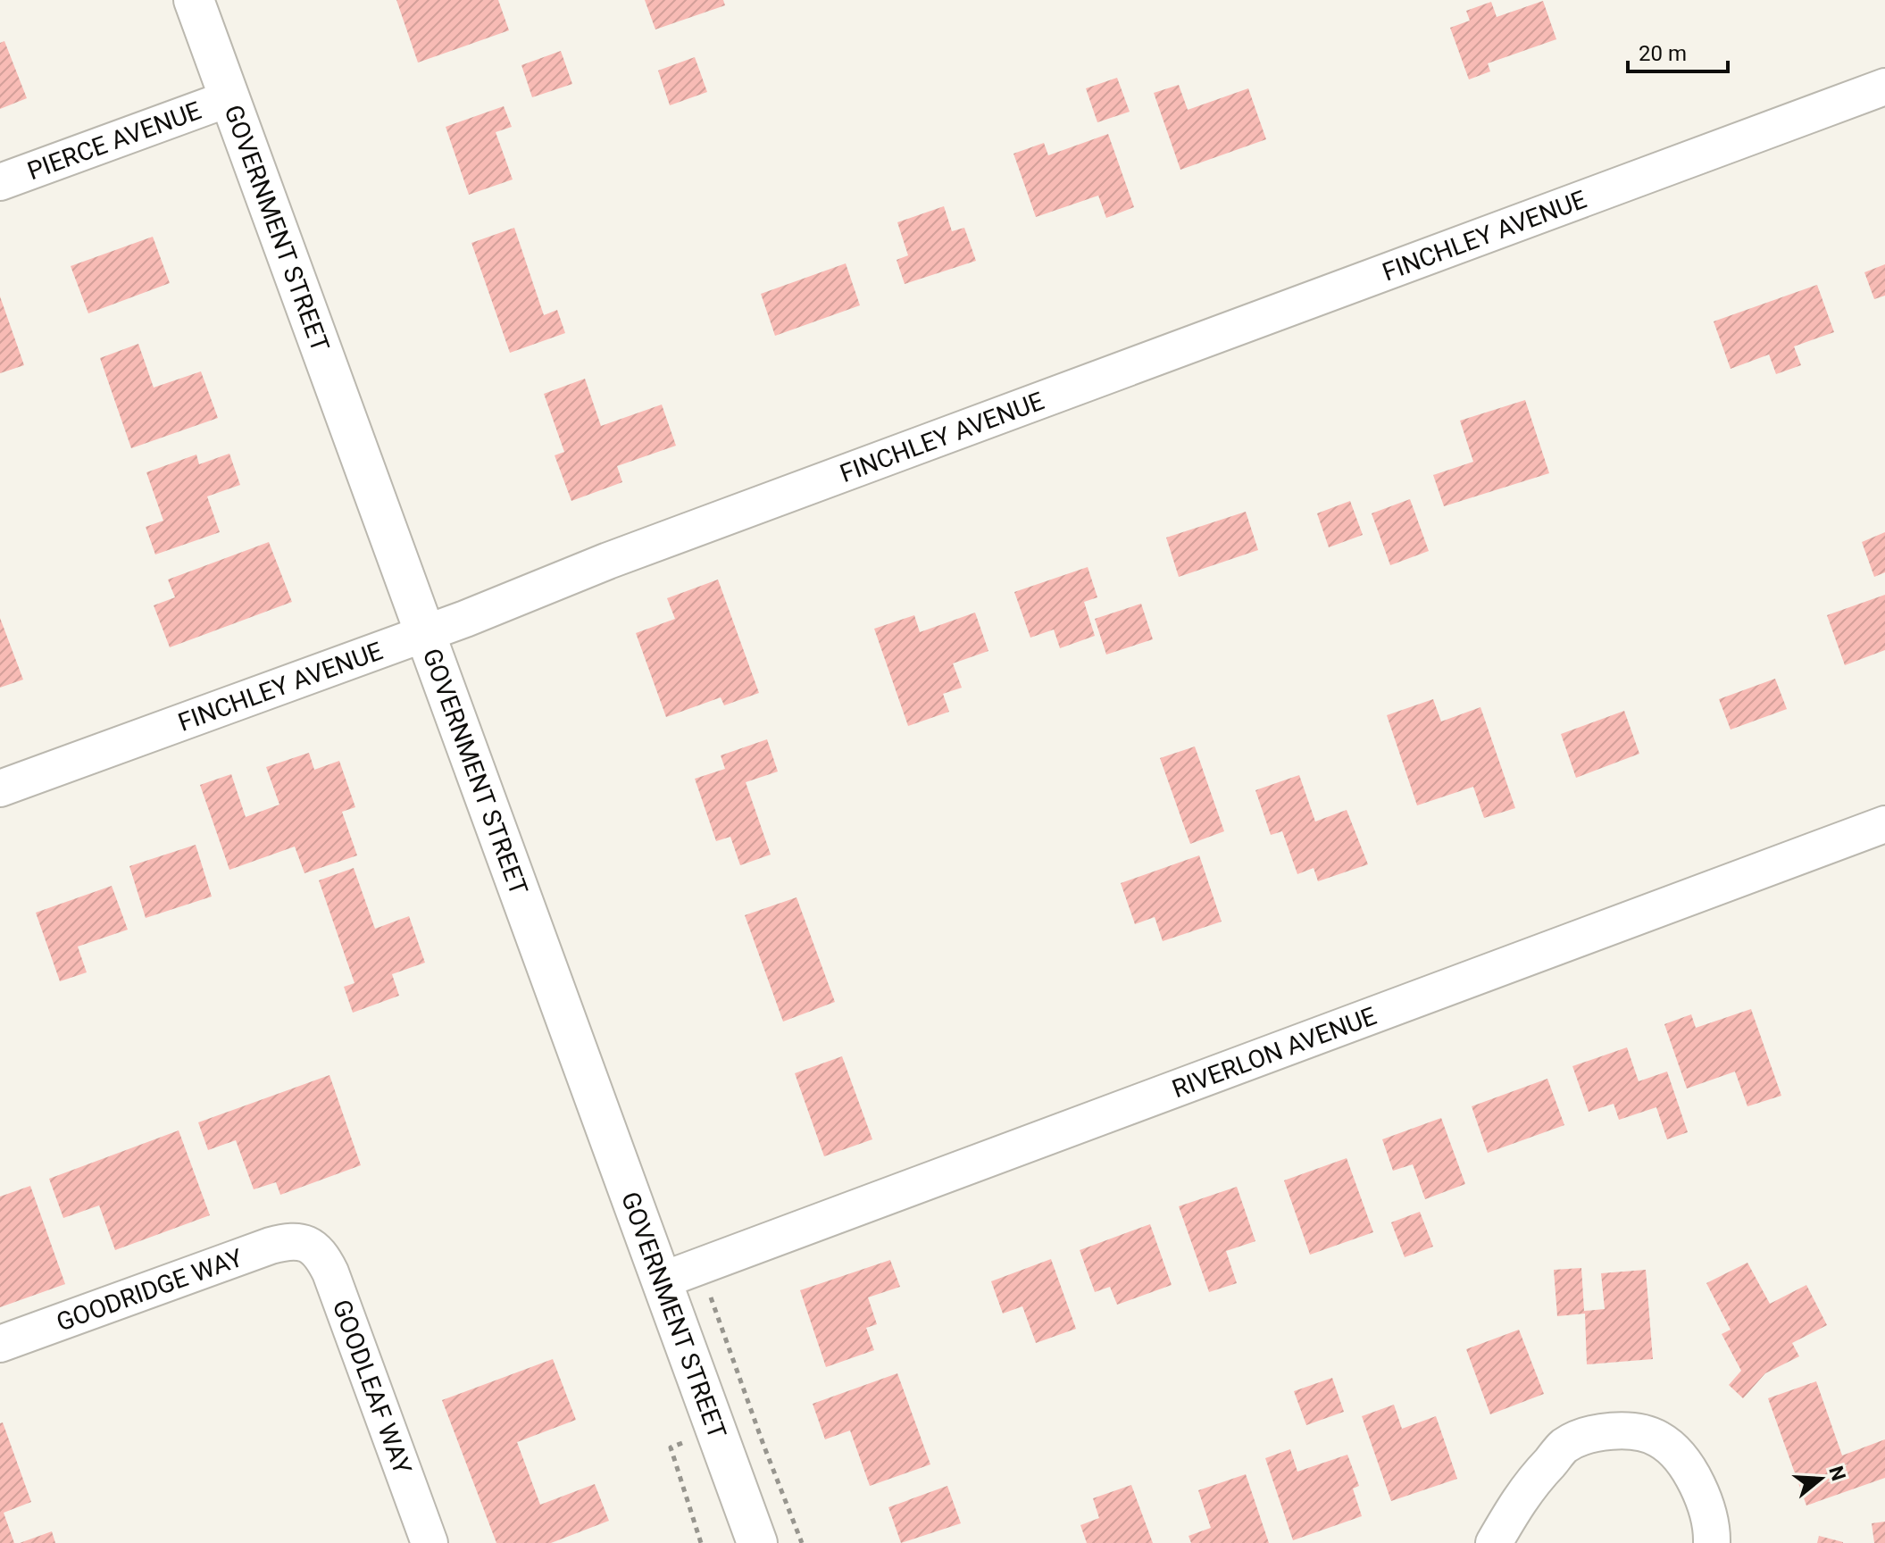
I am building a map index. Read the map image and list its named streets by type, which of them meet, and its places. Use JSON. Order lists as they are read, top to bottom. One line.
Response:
{"streets":{"main road":["GOVERNMENT STREET"],"street":["PIERCE AVENUE","FINCHLEY AVENUE","RIVERLON AVENUE","GOODRIDGE WAY","GOODLEAF WAY"]},"crossings":[["PIERCE AVENUE","GOVERNMENT STREET"],["GOVERNMENT STREET","FINCHLEY AVENUE"],["GOVERNMENT STREET","RIVERLON AVENUE"],["GOODRIDGE WAY","GOODLEAF WAY"]],"scale_bar":"20 m","north":"right"}
